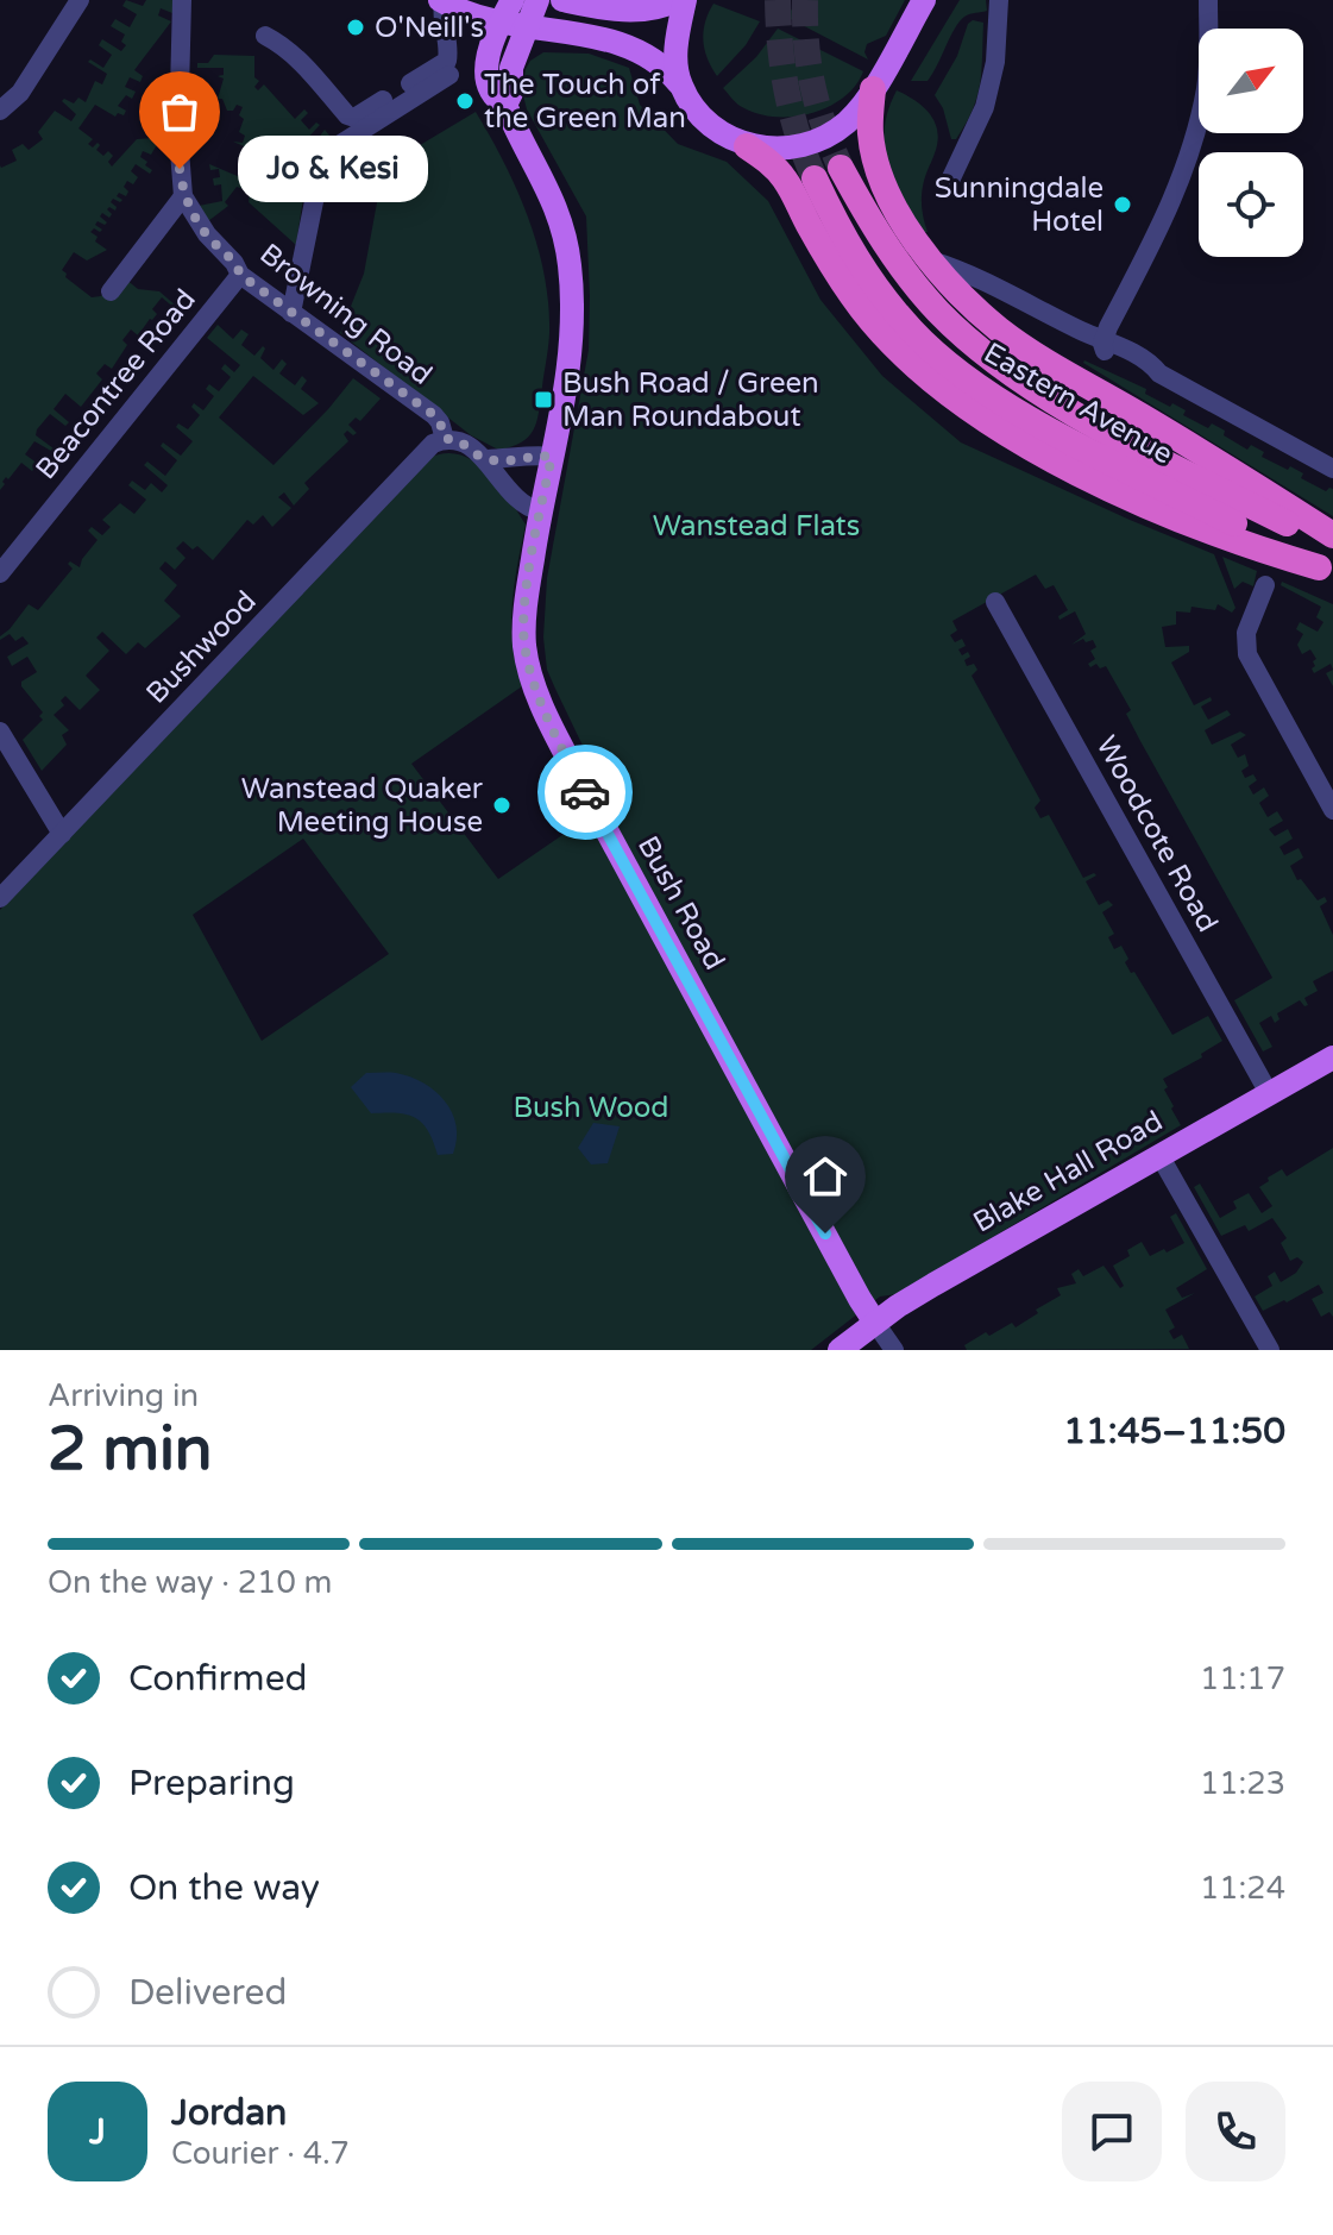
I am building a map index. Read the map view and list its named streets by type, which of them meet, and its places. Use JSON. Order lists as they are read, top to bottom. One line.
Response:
{"streets":{"highway":["Eastern Avenue"],"main road":["Bush Road","Blake Hall Road"],"street":["Browning Road","Beacontree Road","Bushwood","Woodcote Road"]},"crossings":[["Browning Road","Beacontree Road"],["Browning Road","Bushwood"],["Browning Road","Bush Road"],["Woodcote Road","Blake Hall Road"],["Bush Road","Blake Hall Road"]],"parks":["Wanstead Flats","Bush Wood"],"places":{"other":["O'Neill's","The Touch of the Green Man","Jo & Kesi","Sunningdale Hotel","Wanstead Quaker Meeting House"],"transit":["Bush Road / Green Man Roundabout"]},"north":"top right","page":{"bubble":"Jo & Kesi","heading":["2 min","Arriving in","11:45–11:50"],"panel":["Jordan","Courier · 4.7"],"bar":"On the way · 210 m","list":[["Confirmed","11:17"],["Preparing","11:23"],["On the way","11:24"],"Delivered"],"round":"J"}}
